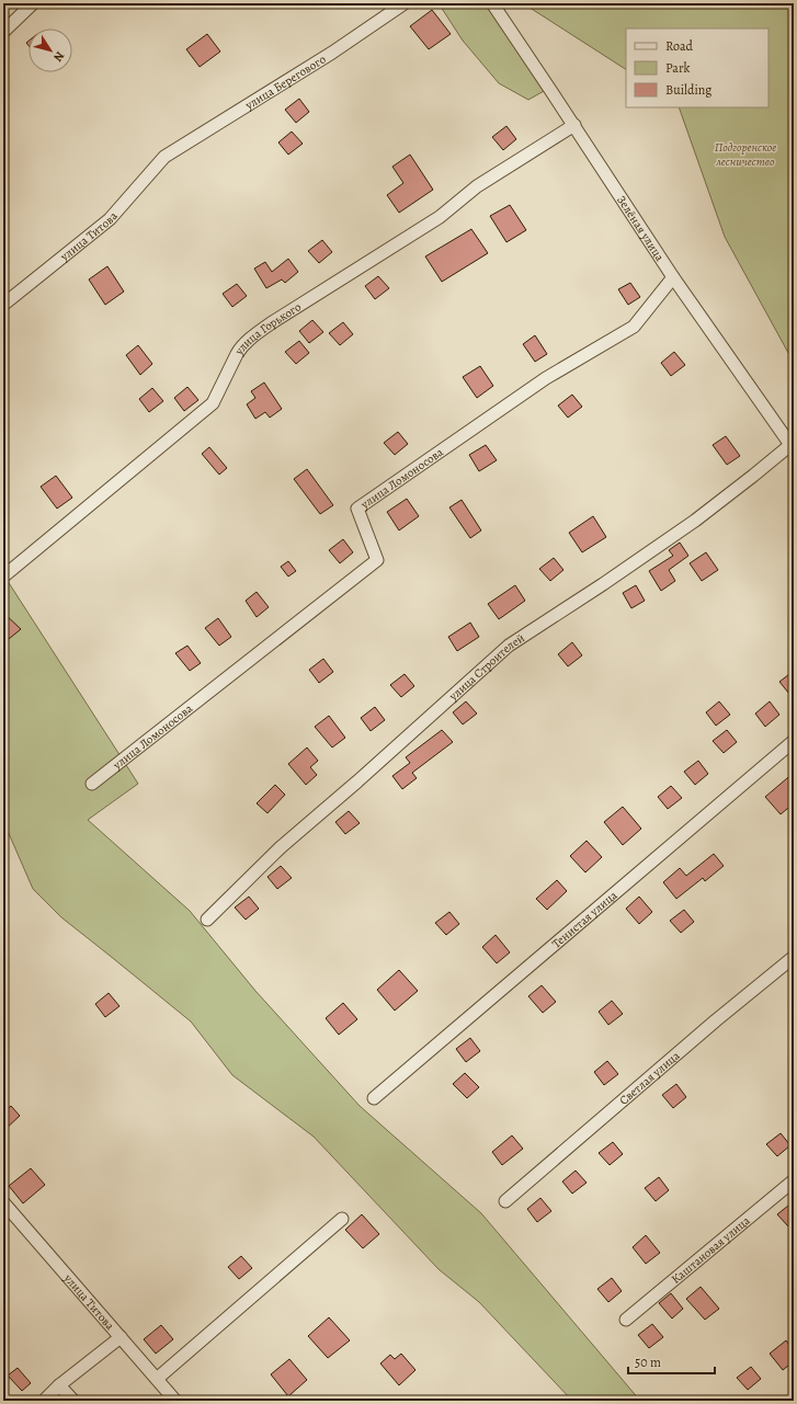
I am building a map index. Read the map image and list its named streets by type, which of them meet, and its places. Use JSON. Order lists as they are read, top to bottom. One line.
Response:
{"streets":{"street":["улица Берегового","Зелёная улица","улица Титова","улица Горького","улица Ломоносова","улица Строителей","Тенистая улица","Светлая улица","Каштановая улица"]},"crossings":[["улица Берегового","улица Титова"],["Зелёная улица","улица Горького"],["Зелёная улица","улица Ломоносова"],["Зелёная улица","улица Строителей"]],"parks":["Подгоренское лесничество"],"legend":["Road","Park","Building"],"scale_bar":"50 m","north":"bottom right"}
